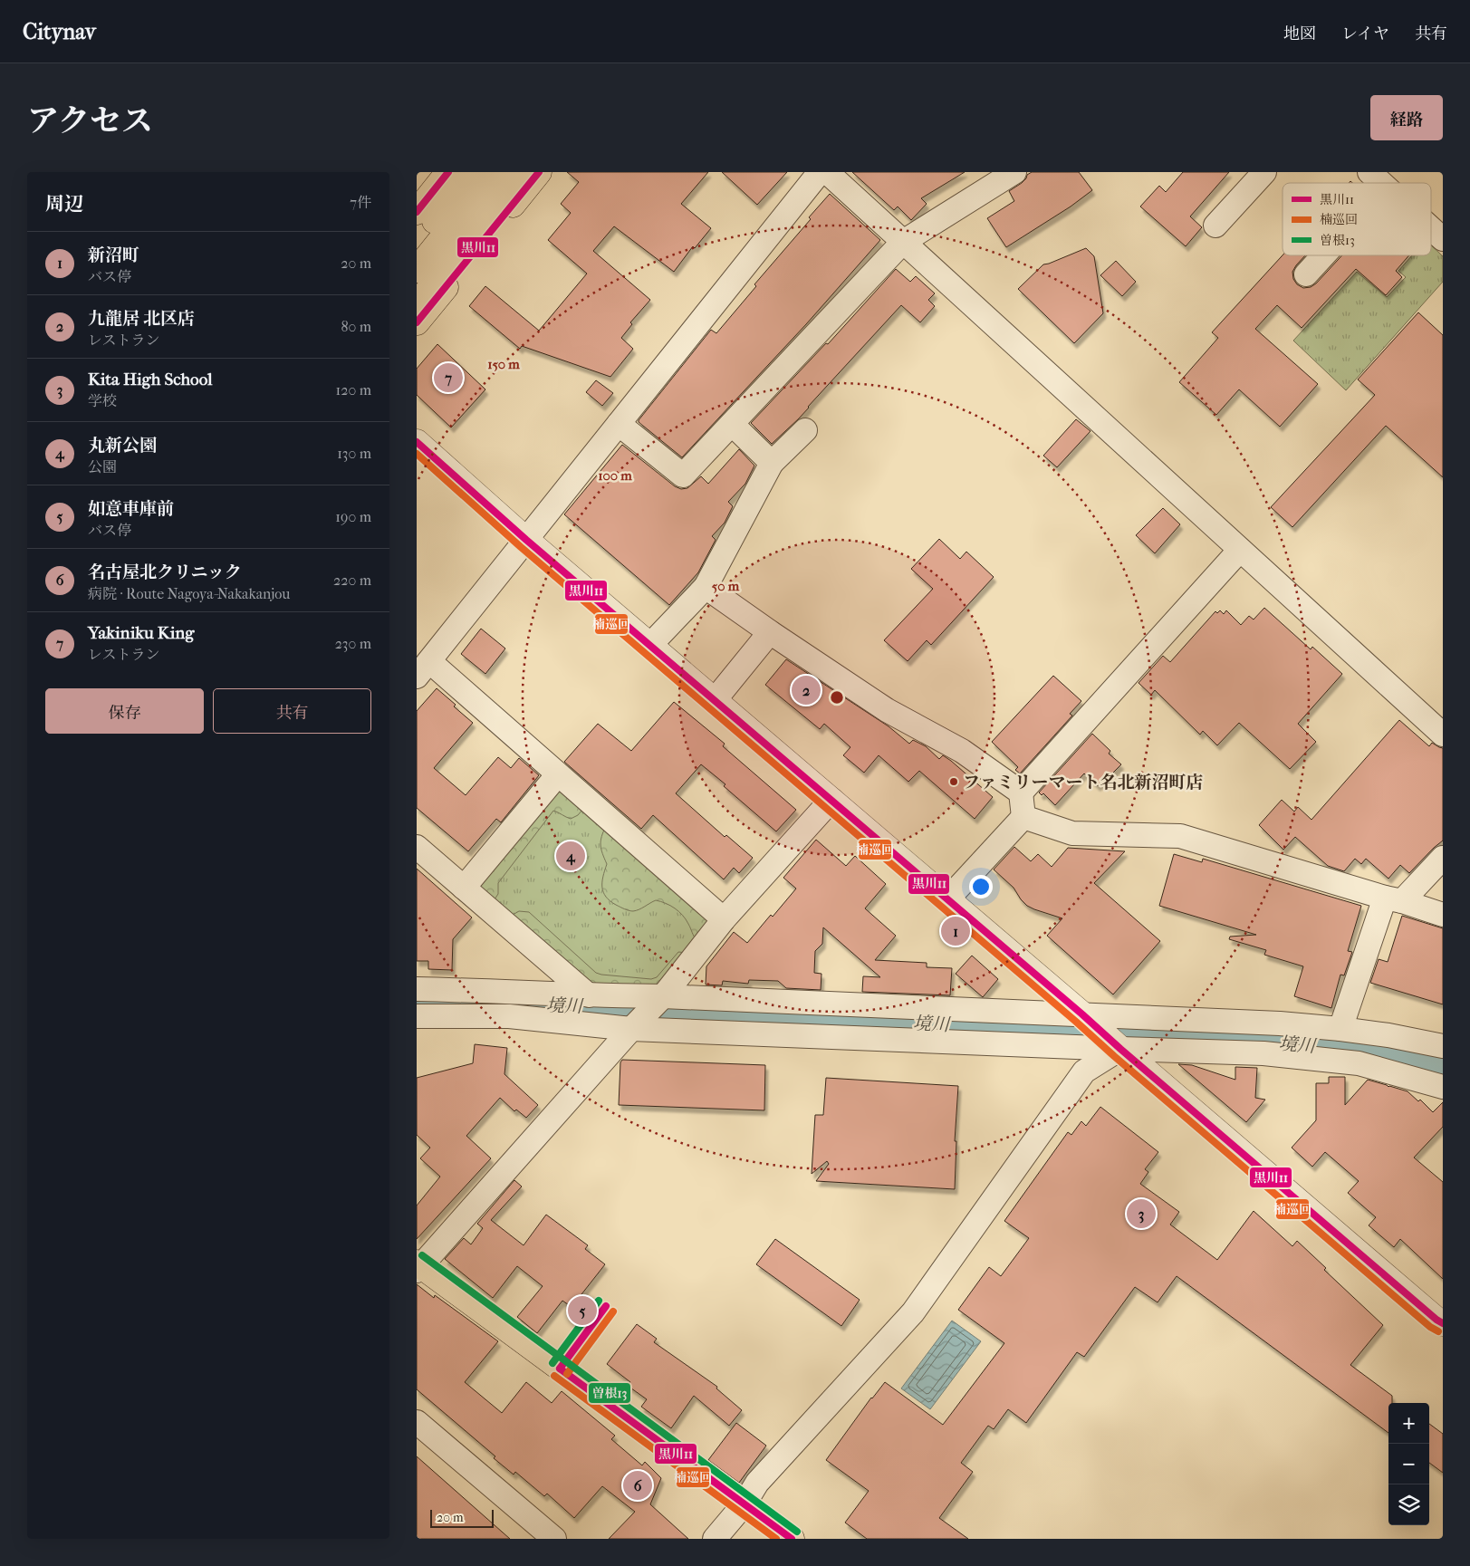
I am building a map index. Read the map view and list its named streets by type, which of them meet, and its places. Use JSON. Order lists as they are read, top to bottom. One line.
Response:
{"water":["境川"],"places":["ファミリーマート名北新沼町店"],"lines":["transit line 黒川11","transit line 楠巡回","transit line 曽根13"],"legend":["黒川11","楠巡回","曽根13"],"scale_bar":"20 m","page":{"header":"Citynav","nav":["地図","レイヤ","共有"],"title":"アクセス","buttons":["経路",["保存","共有"]],"heading":["周辺","7件"],"list":[{"mark":"1","name":"新沼町","note":"バス停","value":"20 m"},{"mark":"2","name":"九龍居 北区店","note":"レストラン","value":"80 m"},{"mark":"3","name":"Kita High School","note":"学校","value":"120 m"},{"mark":"4","name":"丸新公園","note":"公園","value":"130 m"},{"mark":"5","name":"如意車庫前","note":"バス停","value":"190 m"},{"mark":"6","name":"名古屋北クリニック","note":"病院 · Route Nagoya-Nakakanjou","value":"220 m"},{"mark":"7","name":"Yakiniku King","note":"レストラン","value":"230 m"}],"pins":["7","2","4","1","3","5","6"],"map_buttons":["+","−"],"scale":"20 m"},"rings":["150 m","100 m","50 m"]}
